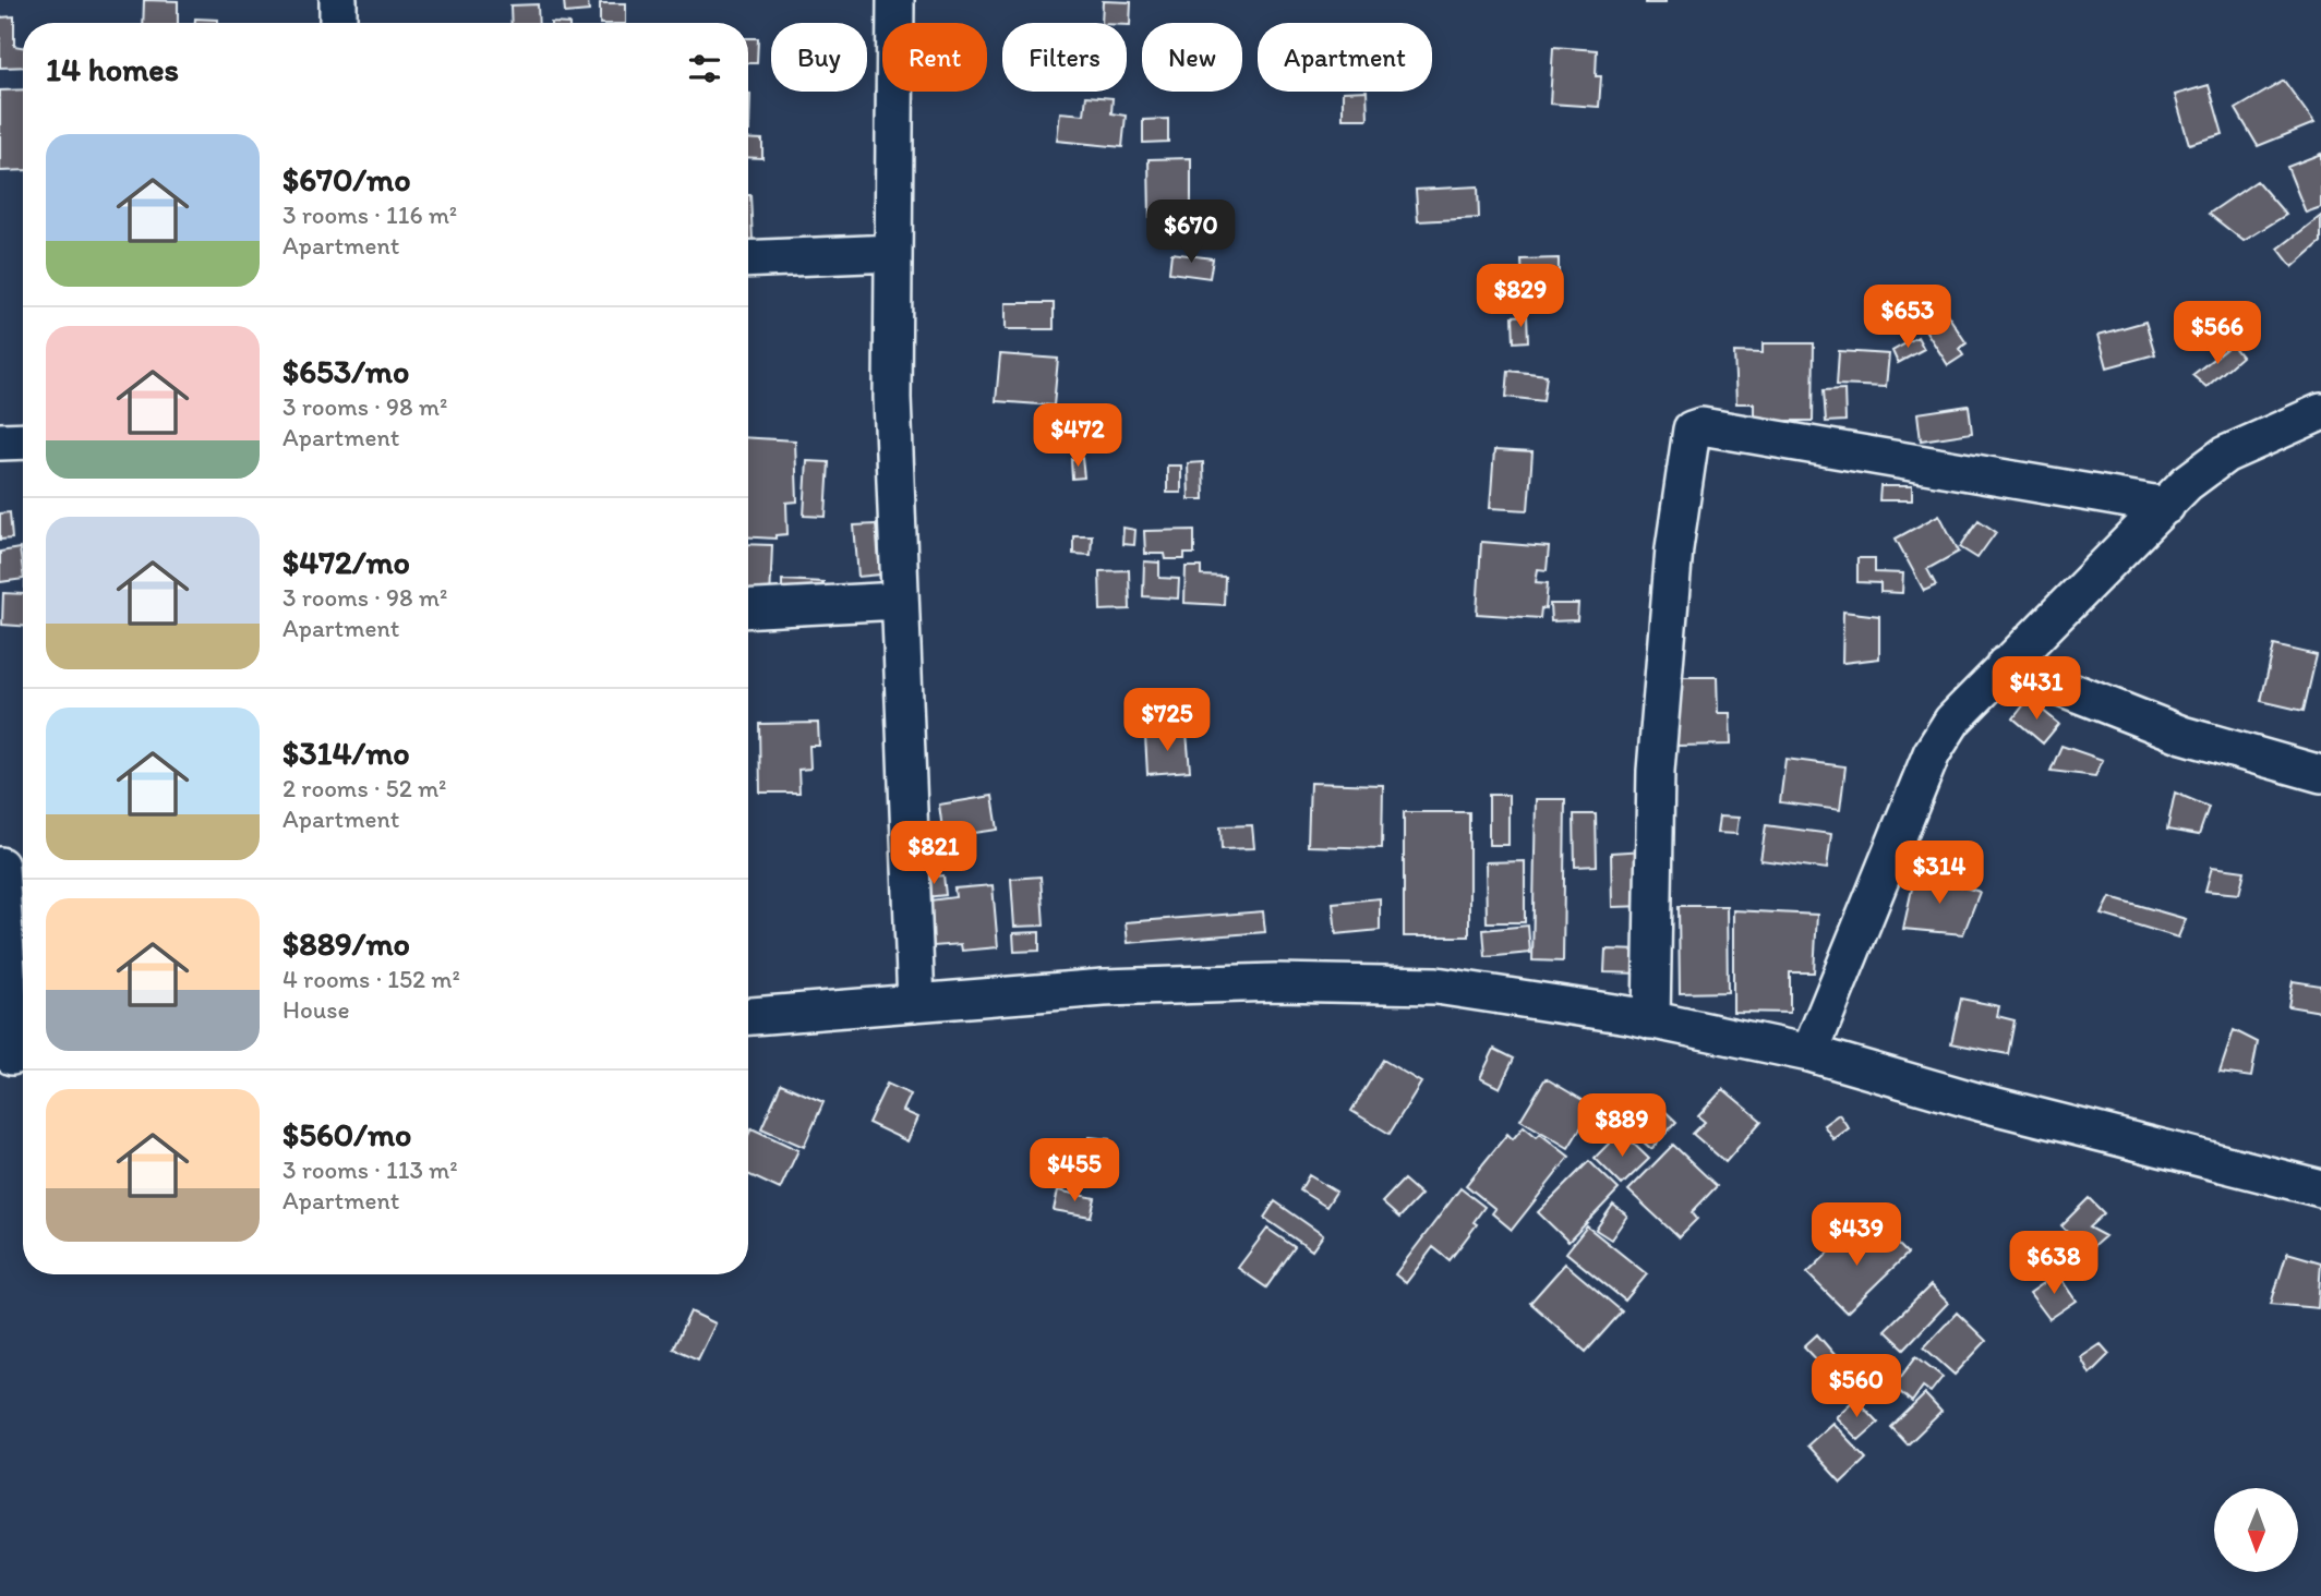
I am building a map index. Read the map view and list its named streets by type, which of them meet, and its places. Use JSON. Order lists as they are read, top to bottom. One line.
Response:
{"north":"bottom","page":{"chip":["Buy","Rent","Filters","New","Apartment"],"heading":"14 homes","list":[{"name":"$670/mo","note":"3 rooms · 116 m² · Apartment"},{"name":"$653/mo","note":"3 rooms · 98 m² · Apartment"},{"name":"$472/mo","note":"3 rooms · 98 m² · Apartment"},{"name":"$314/mo","note":"2 rooms · 52 m² · Apartment"},{"name":"$889/mo","note":"4 rooms · 152 m² · House"},{"name":"$560/mo","note":"3 rooms · 113 m² · Apartment"}],"price":["$670","$829","$653","$566","$472","$431","$725","$821","$314","$889","$455","$439","$638","$560"]}}
